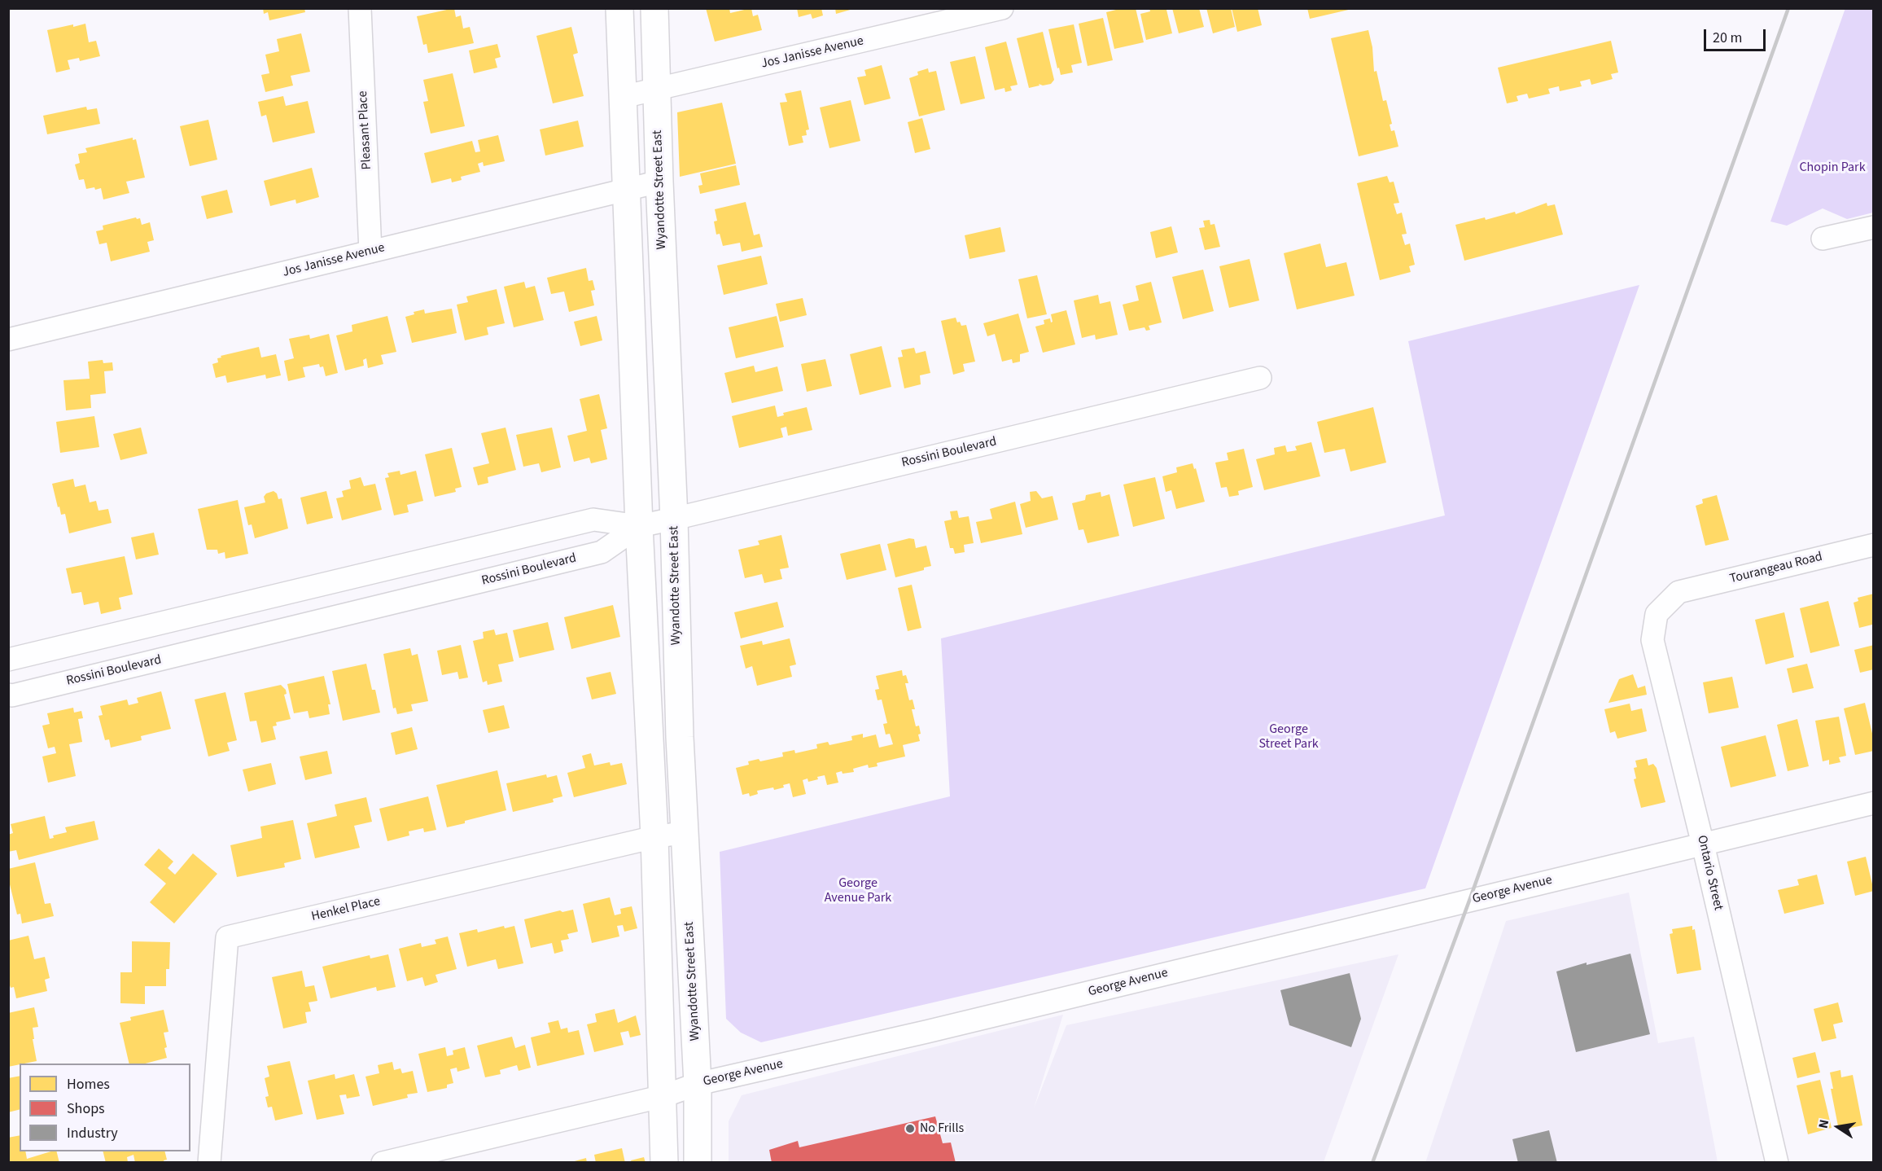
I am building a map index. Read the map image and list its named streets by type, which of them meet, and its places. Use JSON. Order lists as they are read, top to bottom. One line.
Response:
{"streets":{"main road":["Wyandotte Street East"],"street":["Jos Janisse Avenue","Pleasant Place","Rossini Boulevard","Tourangeau Road","Ontario Street","George Avenue","Henkel Place"]},"crossings":[["Jos Janisse Avenue","Pleasant Place"],["Jos Janisse Avenue","Wyandotte Street East"],["Wyandotte Street East","Rossini Boulevard"],["Wyandotte Street East","George Avenue"],["Wyandotte Street East","Henkel Place"],["Tourangeau Road","Ontario Street"],["Ontario Street","George Avenue"]],"parks":["Chopin Park","George Street Park","George Avenue Park"],"places":["No Frills"],"legend":["Homes","Shops","Industry"],"scale_bar":"20 m","north":"left"}
